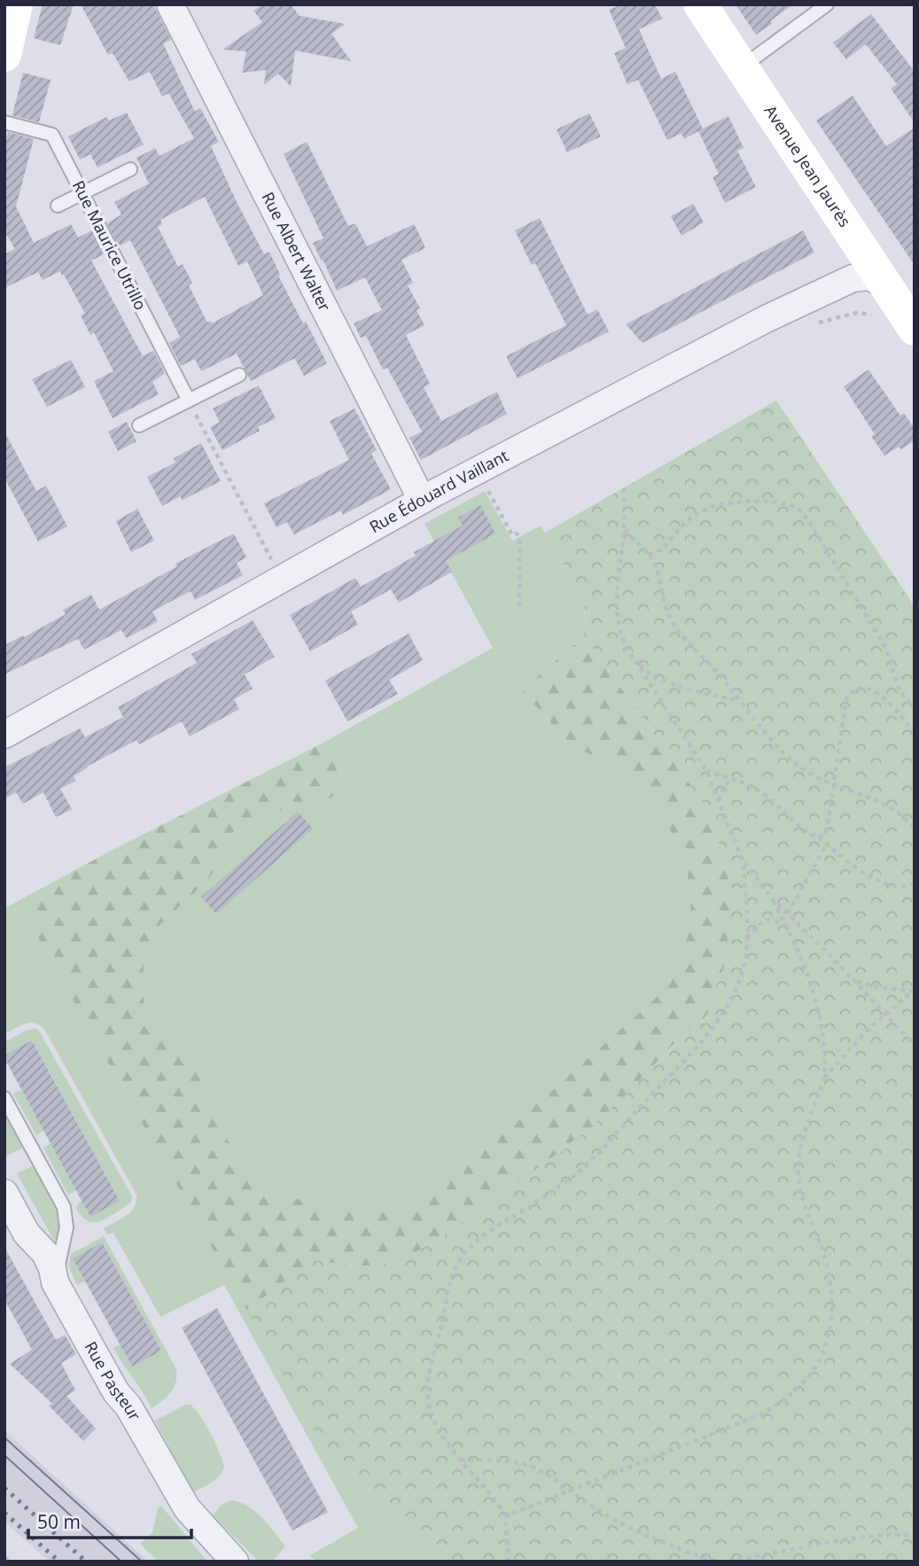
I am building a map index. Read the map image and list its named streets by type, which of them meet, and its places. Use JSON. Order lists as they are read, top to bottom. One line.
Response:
{"streets":{"street":["Avenue Jean Jaurès","Rue Albert Walter","Rue Édouard Vaillant","Rue Pasteur"],"lane":["Rue Maurice Utrillo"]},"crossings":[["Avenue Jean Jaurès","Rue Édouard Vaillant"],["Rue Albert Walter","Rue Édouard Vaillant"]],"scale_bar":"50 m"}
